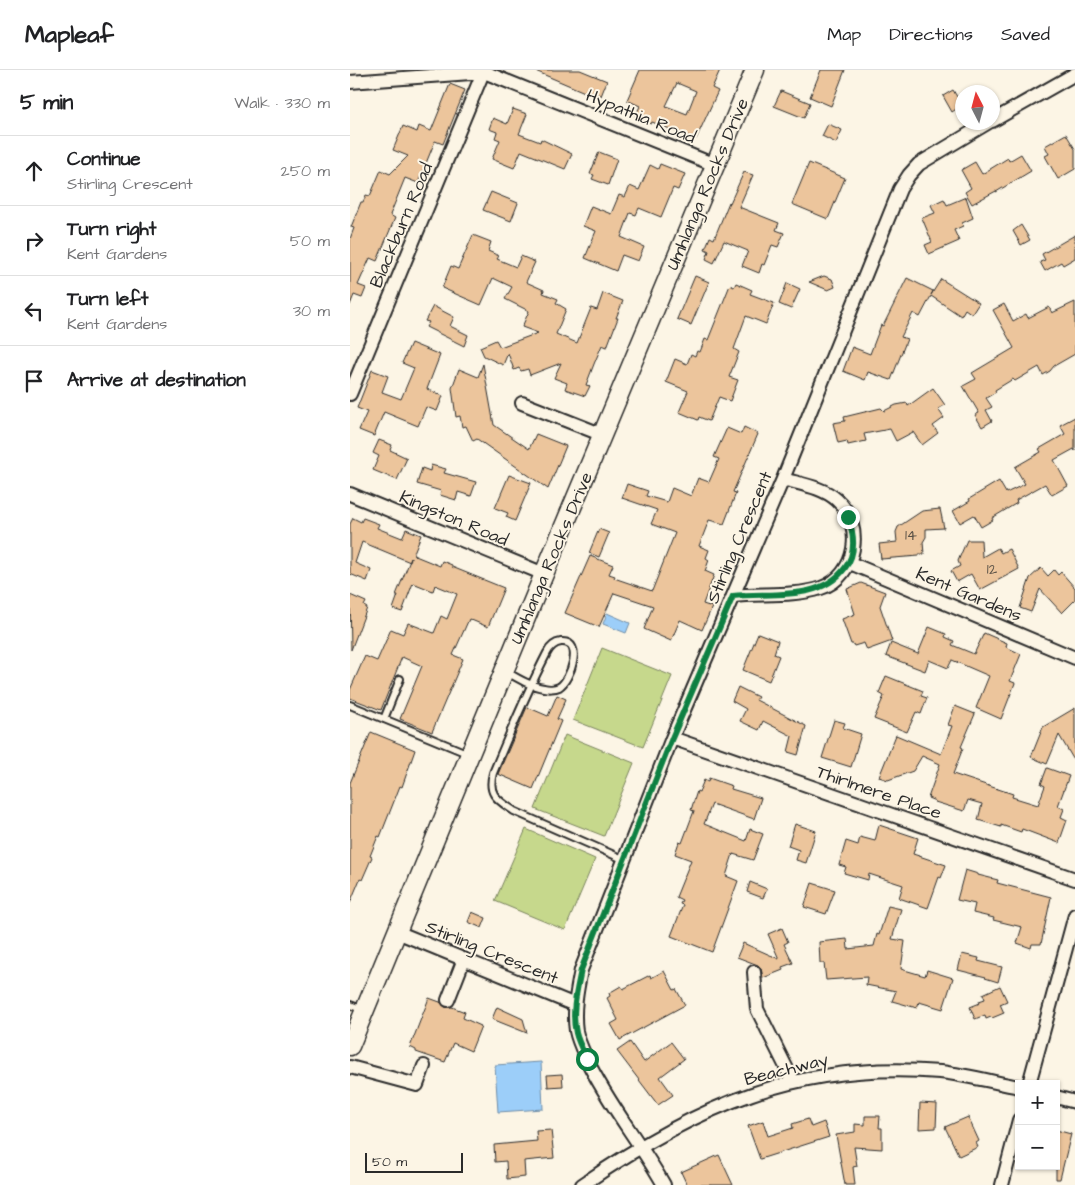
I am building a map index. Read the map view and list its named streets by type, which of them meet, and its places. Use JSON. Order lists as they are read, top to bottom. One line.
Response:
{"streets":{"main road":["Umhlanga Rocks Drive"],"street":["Hypathia Road","Blackburn Road","Kingston Road","Stirling Crescent","Kent Gardens","Thirlmere Place","Beachway"]},"crossings":[["Hypathia Road","Umhlanga Rocks Drive"],["Hypathia Road","Blackburn Road"],["Umhlanga Rocks Drive","Kingston Road"],["Umhlanga Rocks Drive","Stirling Crescent"],["Stirling Crescent","Thirlmere Place"],["Stirling Crescent","Beachway"]],"house_numbers":["14","12"],"scale_bar":"50 m","north":"top","page":{"header":"Mapleaf","nav":["Map","Directions","Saved"],"heading":["5 min","Walk · 330 m"],"list":[["Continue","Stirling Crescent","250 m"],["Turn right","Kent Gardens","50 m"],["Turn left","Kent Gardens","30 m"],"Arrive at destination"],"map_buttons":["+","−"],"scale":"50 m"}}
